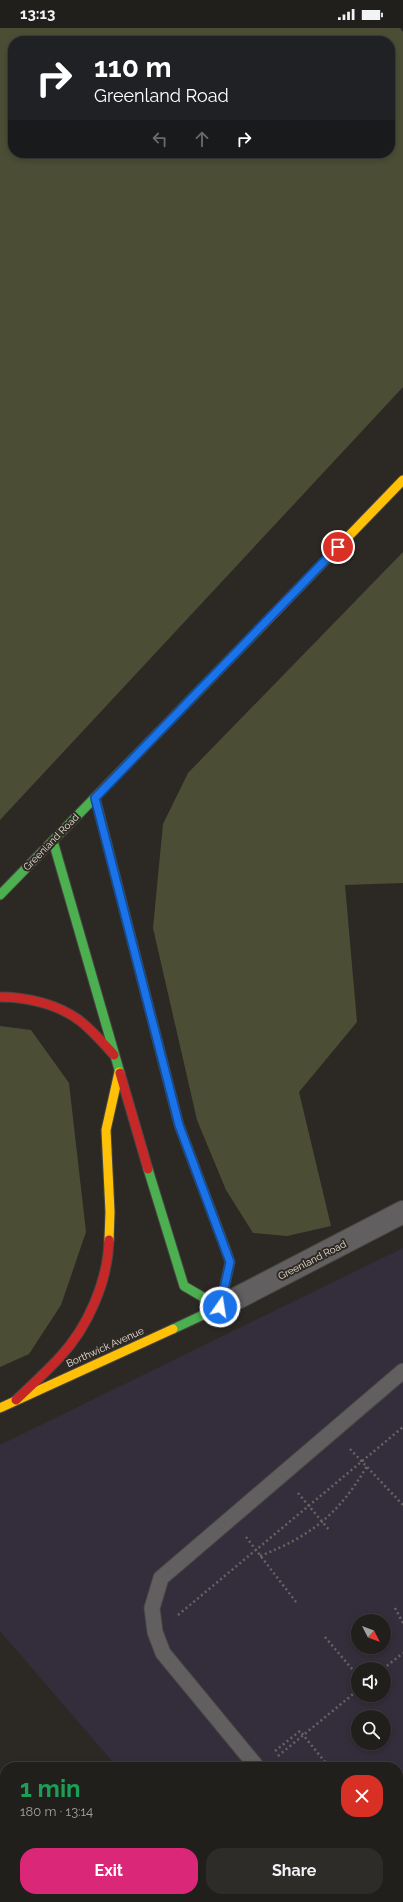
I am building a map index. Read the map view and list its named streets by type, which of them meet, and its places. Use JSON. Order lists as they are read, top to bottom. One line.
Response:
{"streets":{"street":["Greenland Road","Borthwick Avenue"]},"crossings":[["Greenland Road","Borthwick Avenue"]],"north":"bottom right","page":{"status":"13:13","turn":["110 m","Greenland Road"],"heading":["1 min","180 m · 13:14"],"buttons":["Exit","Share"]}}
